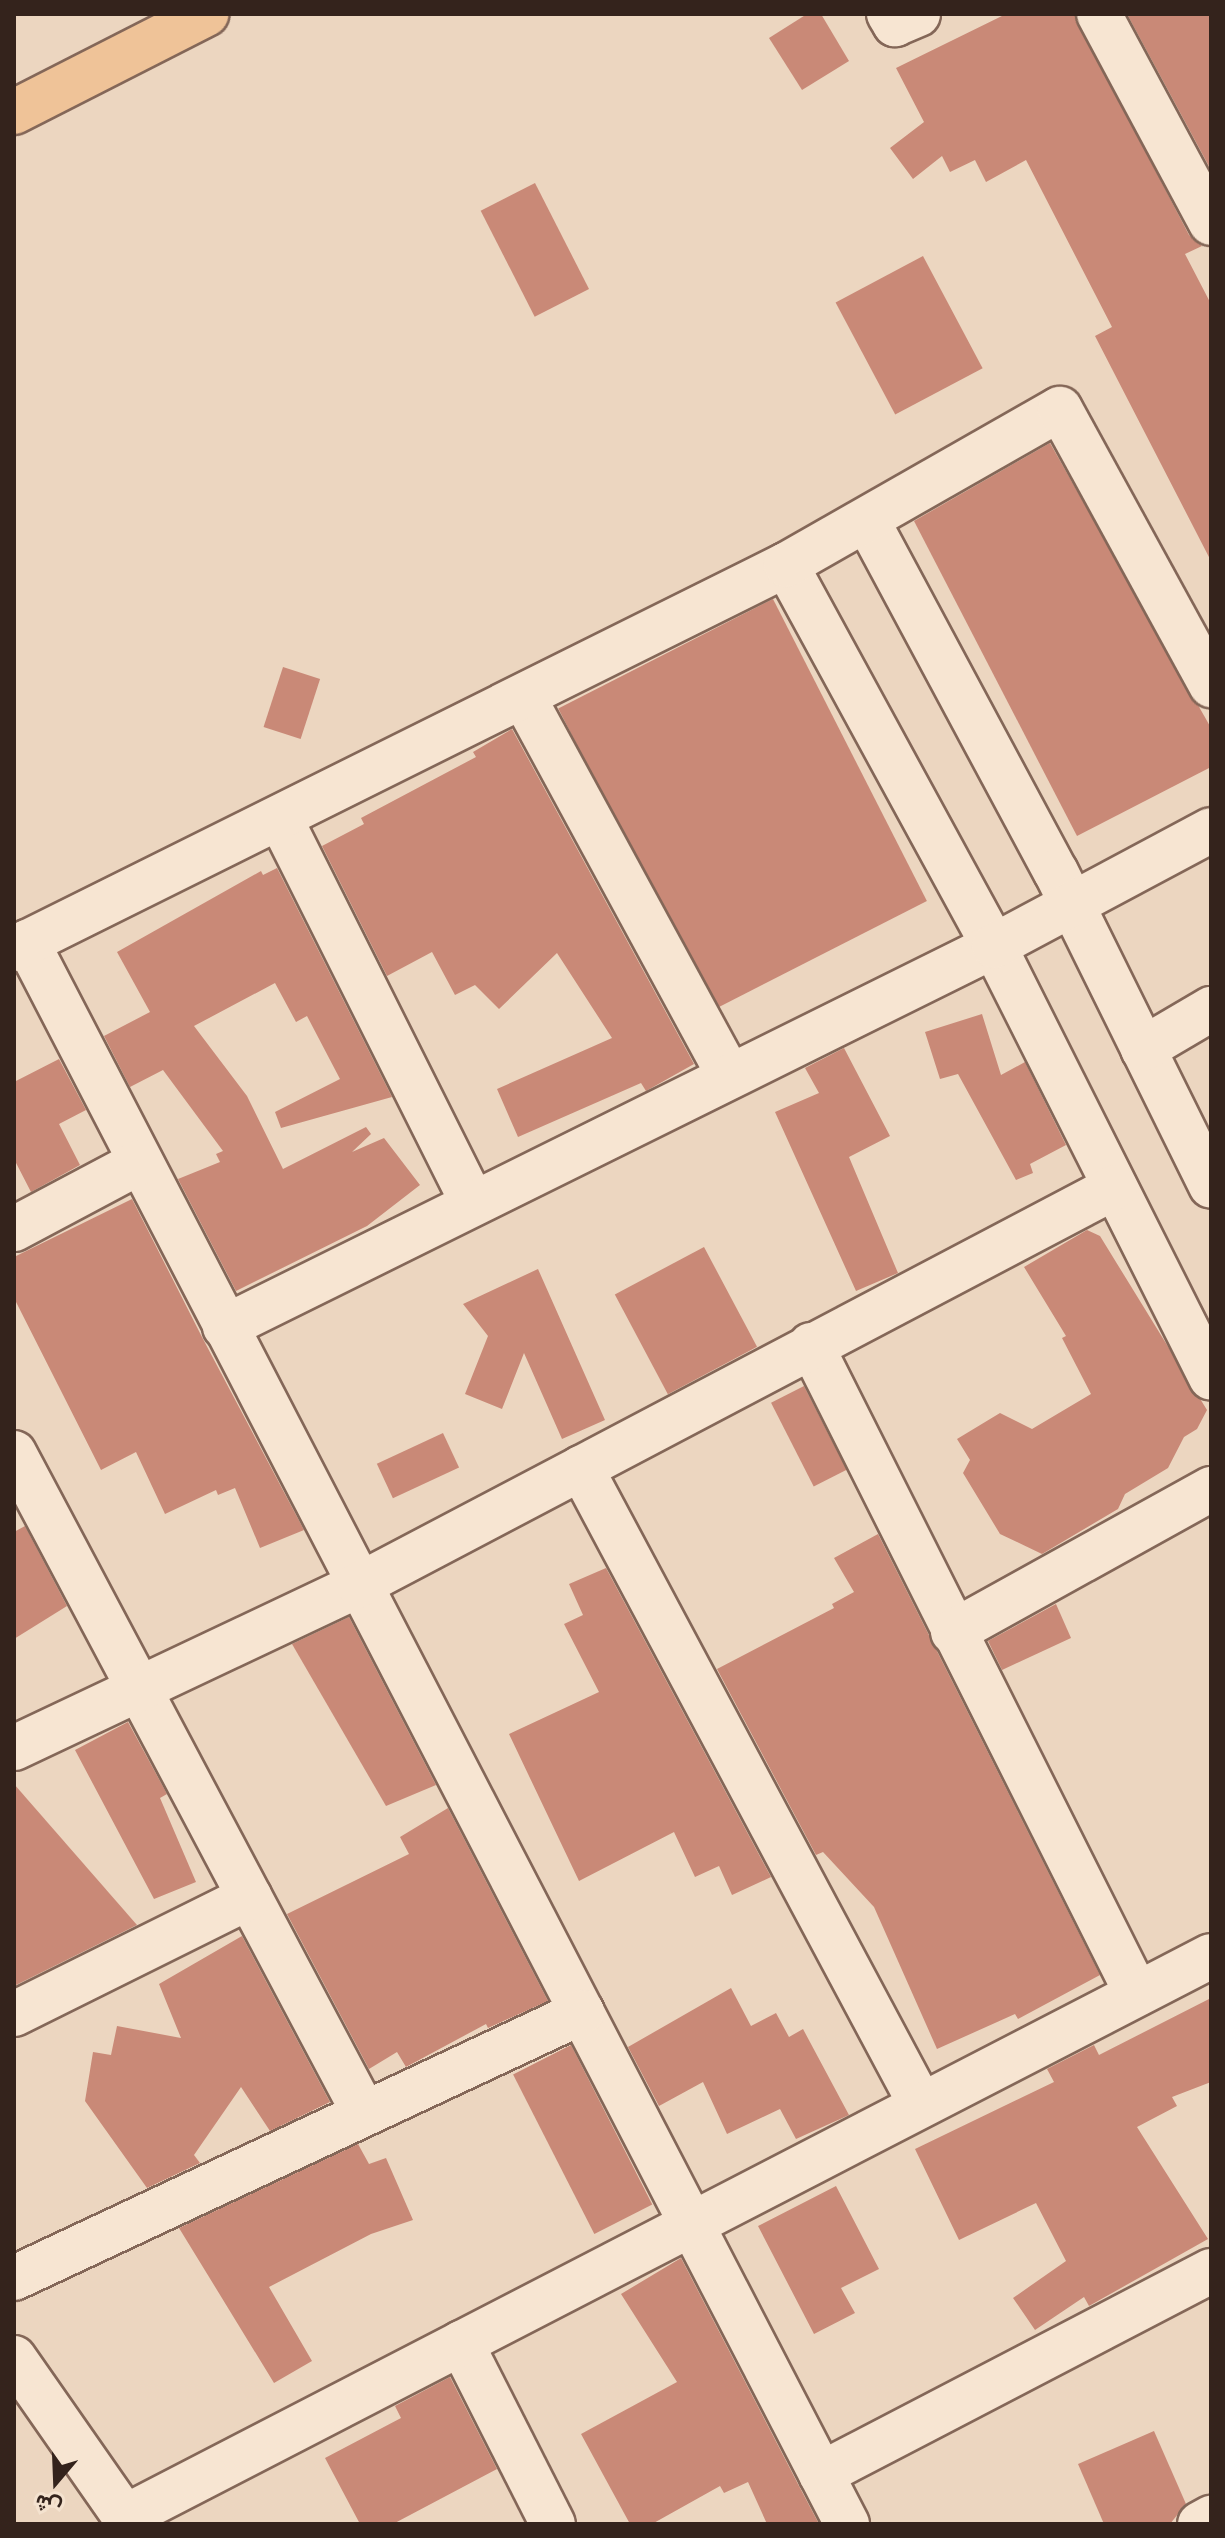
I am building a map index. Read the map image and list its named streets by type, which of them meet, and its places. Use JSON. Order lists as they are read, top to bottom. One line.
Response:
{"north":"bottom"}
